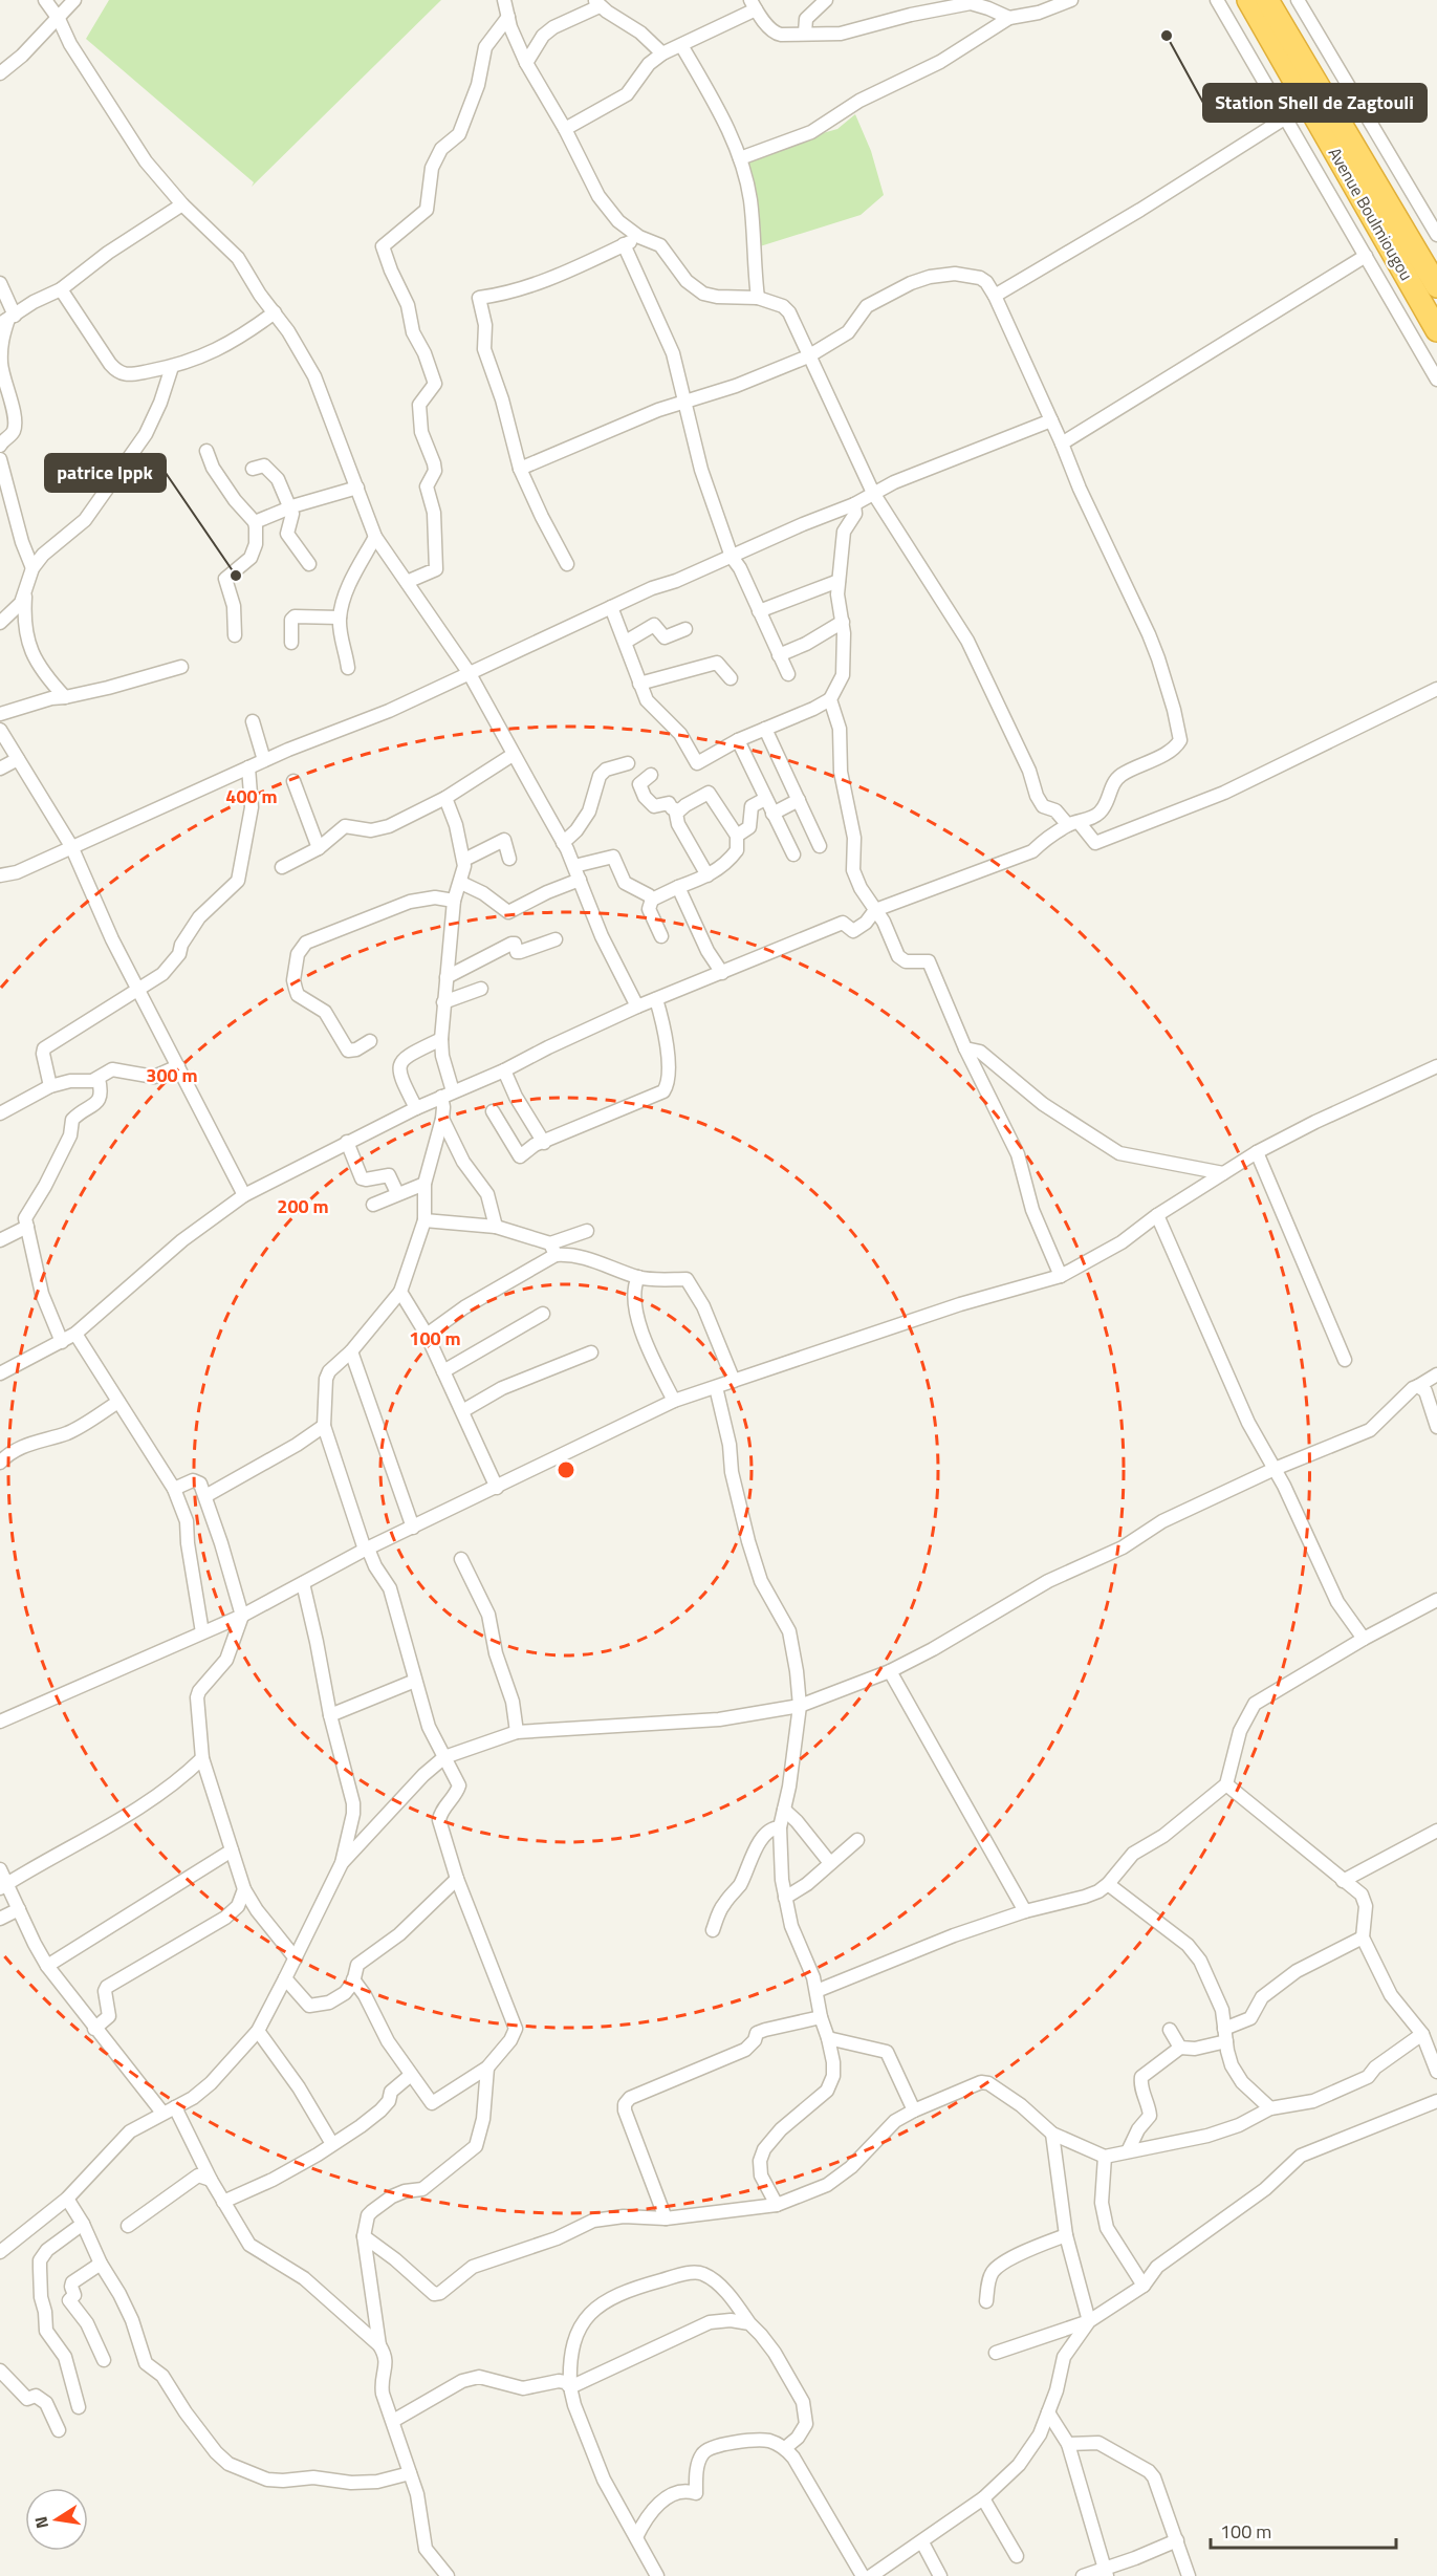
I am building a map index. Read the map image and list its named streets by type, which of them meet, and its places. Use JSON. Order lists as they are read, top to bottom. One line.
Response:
{"streets":{"highway":["Avenue Boulmiougou"]},"places":["Station Shell de Zagtouli","patrice lppk"],"scale_bar":"100 m","north":"left","rings":["400 m","300 m","200 m","100 m"]}
